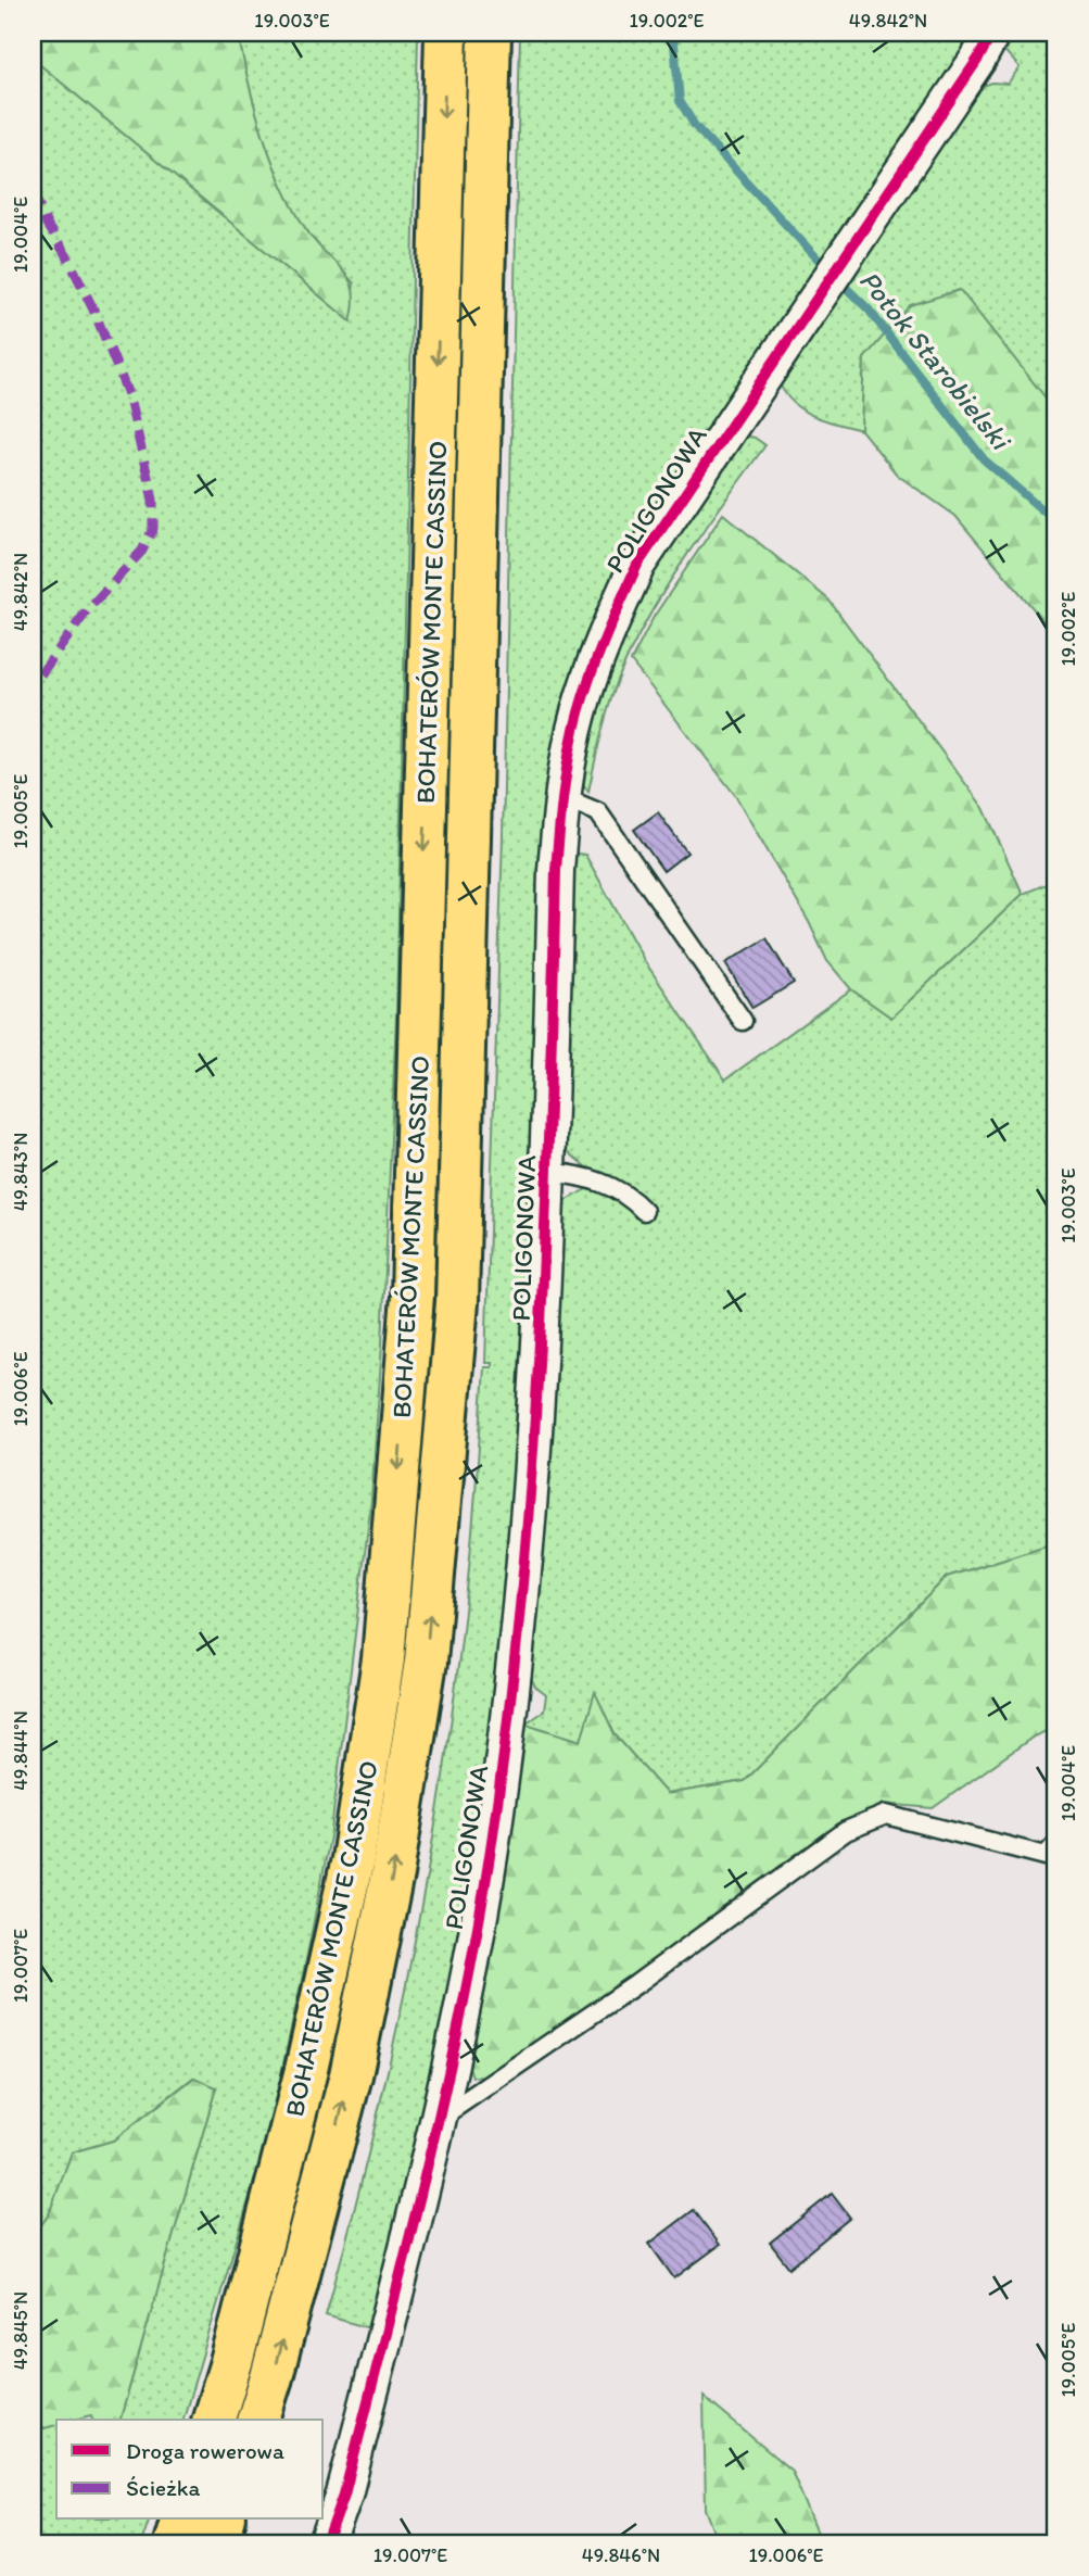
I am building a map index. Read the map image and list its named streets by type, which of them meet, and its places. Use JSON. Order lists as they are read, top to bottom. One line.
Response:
{"streets":{"highway":["BOHATERÓW MONTE CASSINO"],"street":["POLIGONOWA"]},"water":["Potok Starobielski"],"legend":["Droga rowerowa","Ścieżka"],"coordinates":["19.003°E","19.002°E","49.842°N","19.004°E","19.005°E","49.843°N","19.006°E","49.844°N","19.007°E","49.845°N","49.846°N"]}
